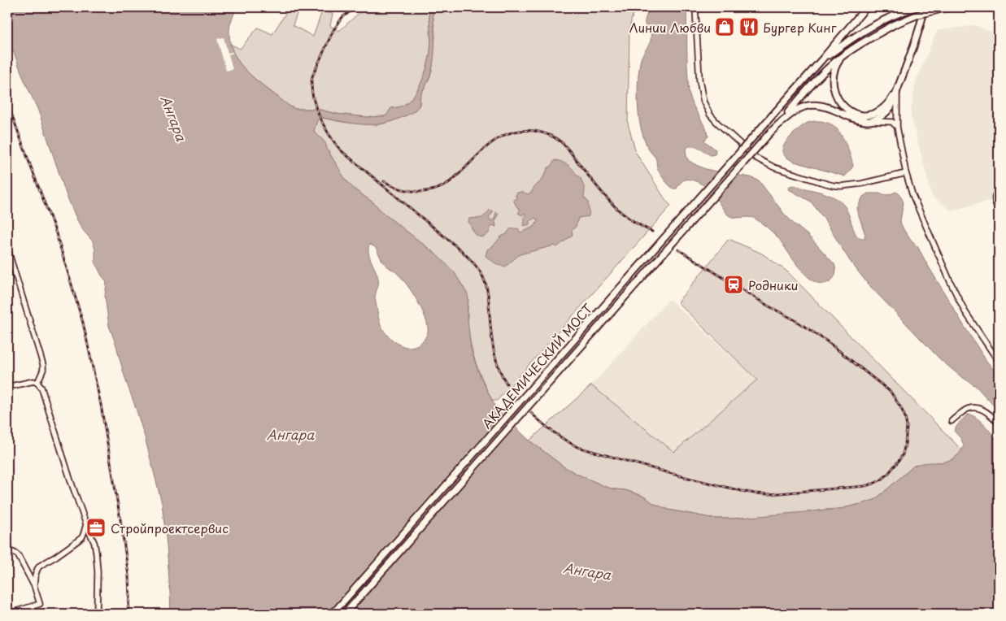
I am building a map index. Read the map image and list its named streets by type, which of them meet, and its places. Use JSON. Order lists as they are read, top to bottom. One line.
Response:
{"streets":{"main road":["АКАДЕМИЧЕСКИЙ МОСТ"]},"water":["Ангара"],"places":{"shop":["Линии Любви"],"restaurant":["Бургер Кинг"],"station":["Родники"],"office":["Стройпроектсервис"]}}
